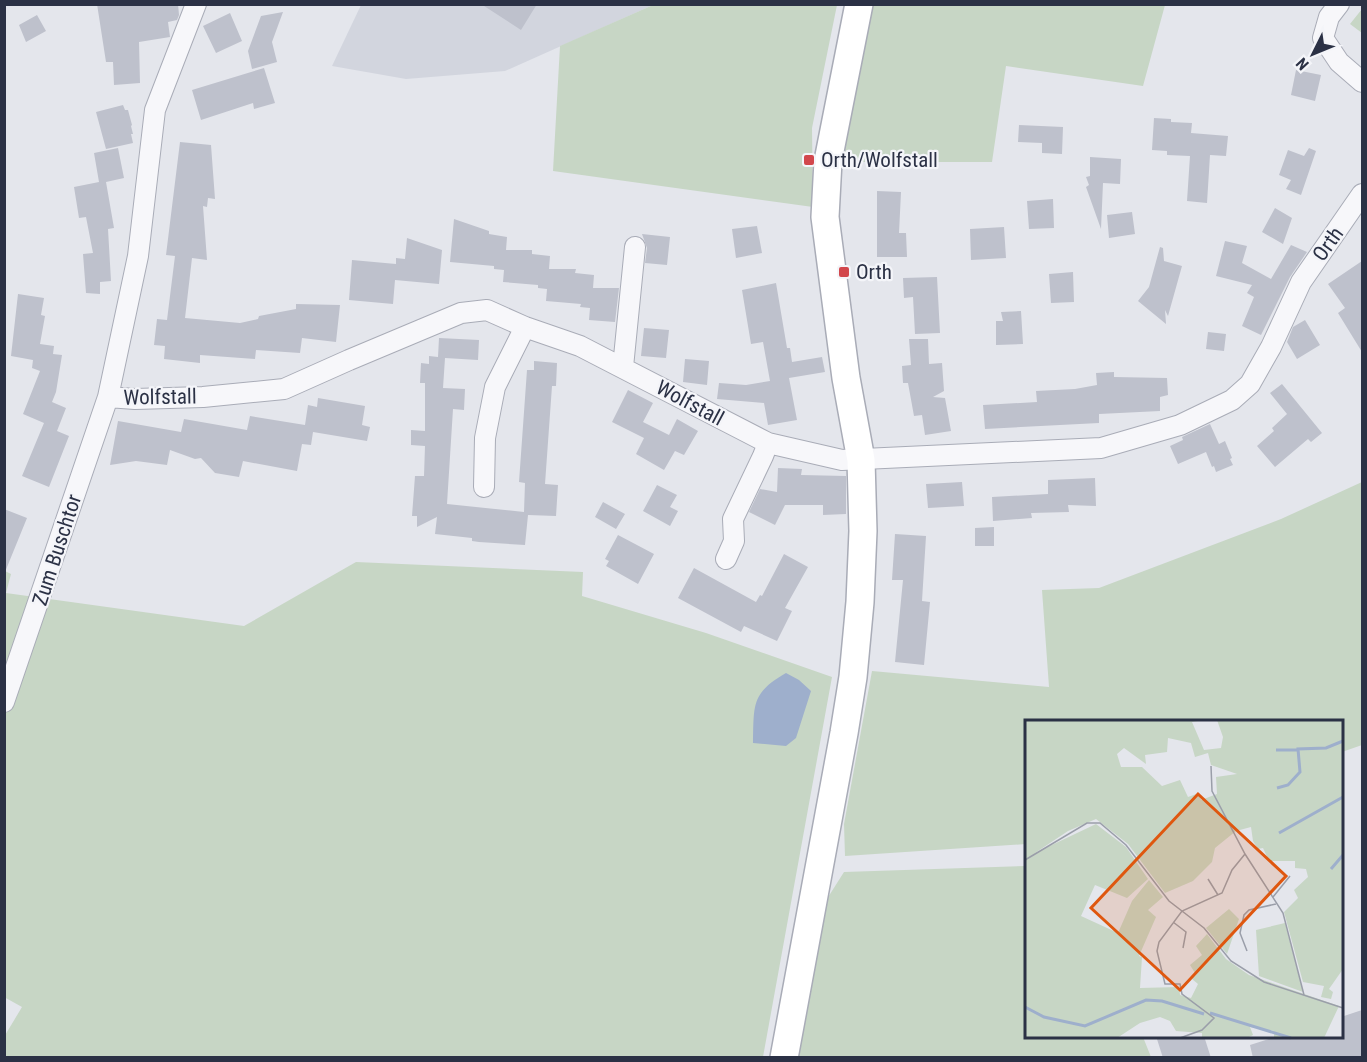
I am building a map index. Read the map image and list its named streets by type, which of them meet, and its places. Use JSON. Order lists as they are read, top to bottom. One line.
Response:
{"streets":{"street":["Orth","Wolfstall","Zum Buschtor"]},"crossings":[["Orth","Wolfstall"],["Wolfstall","Zum Buschtor"]],"places":{"transit":["Orth/Wolfstall","Orth"]},"north":"bottom left"}
